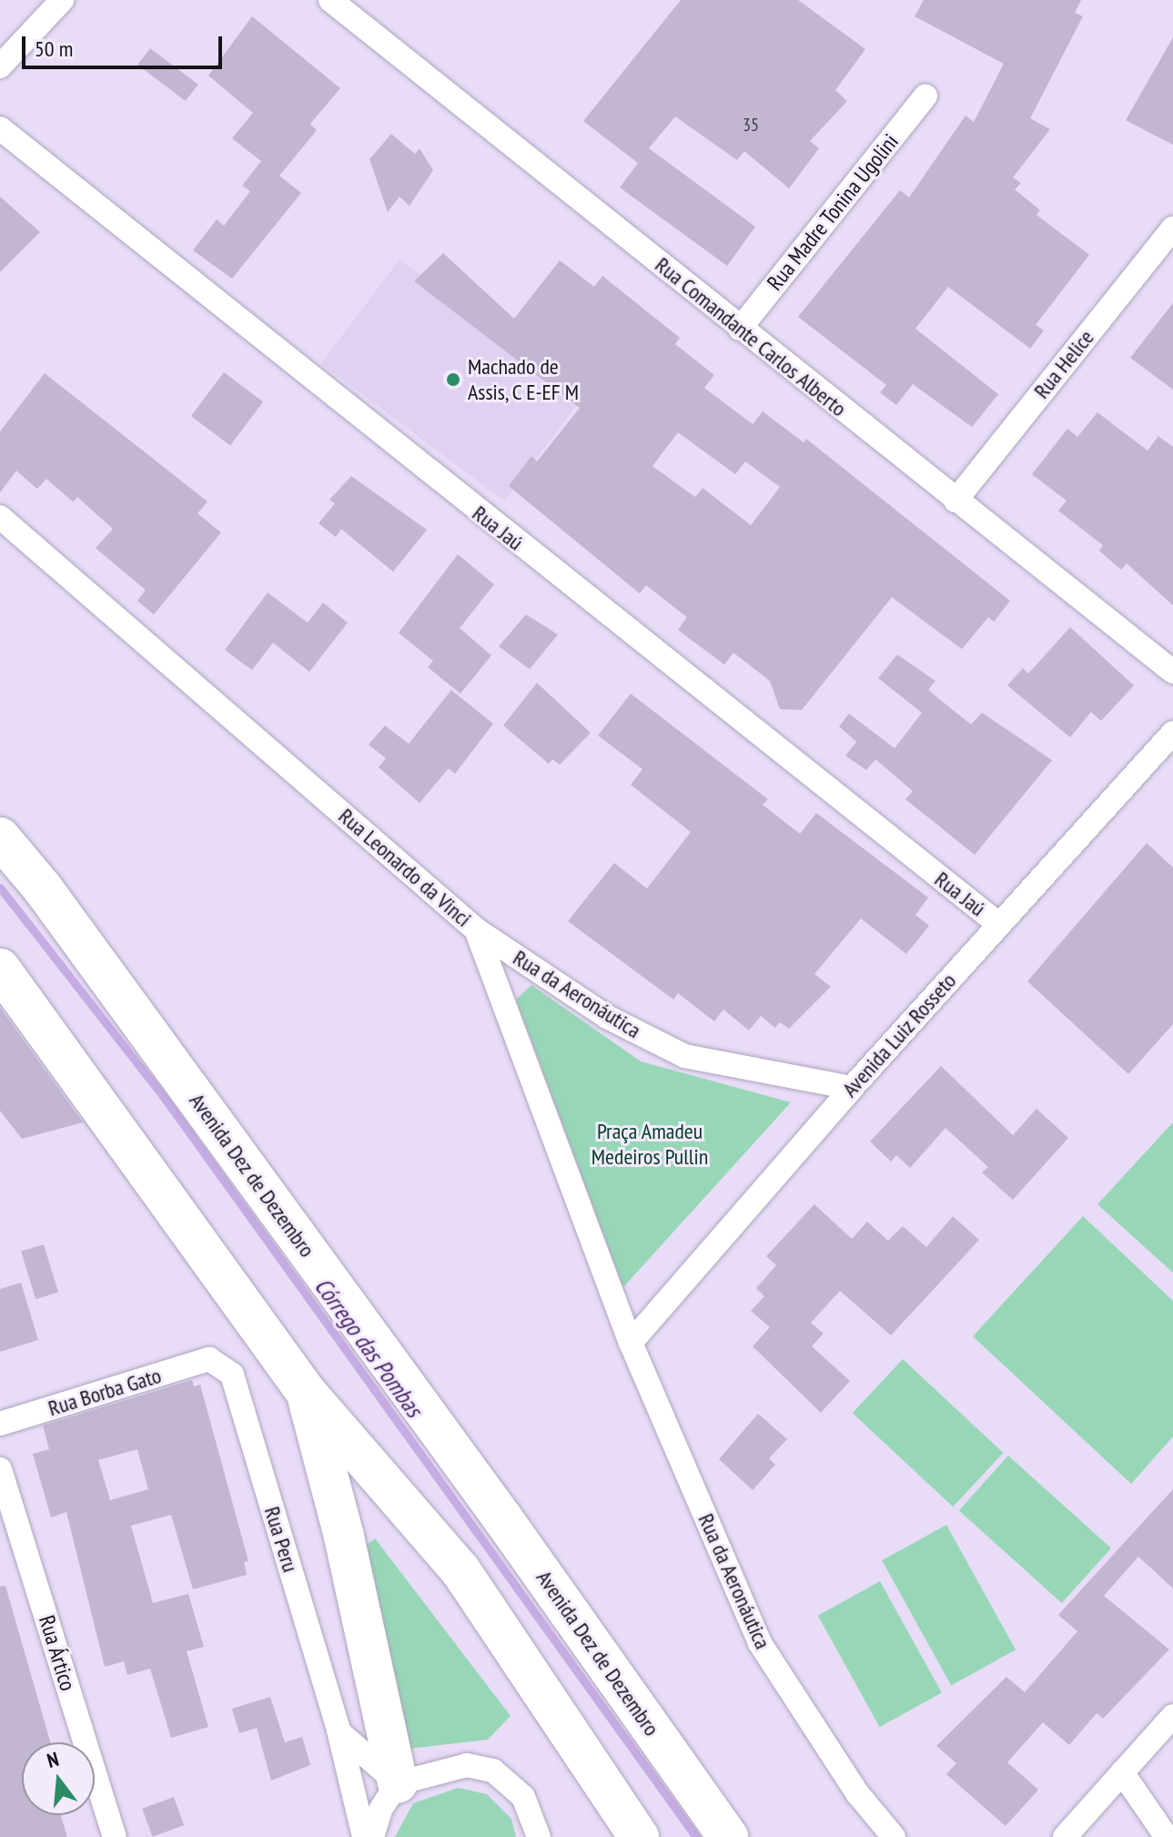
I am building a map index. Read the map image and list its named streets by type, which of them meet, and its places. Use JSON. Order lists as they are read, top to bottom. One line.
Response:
{"streets":{"highway":["Avenida Dez de Dezembro"],"street":["Rua Madre Tonina Ugolini","Rua Comandante Carlos Alberto","Rua Helice","Rua Jaú","Rua Leonardo da Vinci","Rua da Aeronáutica","Avenida Luiz Rosseto","Rua Borba Gato","Rua Peru","Rua Ártico"]},"crossings":[["Rua Madre Tonina Ugolini","Rua Comandante Carlos Alberto"],["Rua Comandante Carlos Alberto","Rua Helice"],["Rua Jaú","Avenida Luiz Rosseto"],["Rua Leonardo da Vinci","Rua da Aeronáutica"],["Rua Leonardo da Vinci","Avenida Luiz Rosseto"],["Rua da Aeronáutica","Avenida Luiz Rosseto"],["Rua Borba Gato","Rua Peru"]],"water":["Córrego das Pombas"],"parks":["Praça Amadeu Medeiros Pullin"],"places":["Machado de Assis, C E-EF M"],"house_numbers":["35"],"scale_bar":"50 m","north":"top"}
